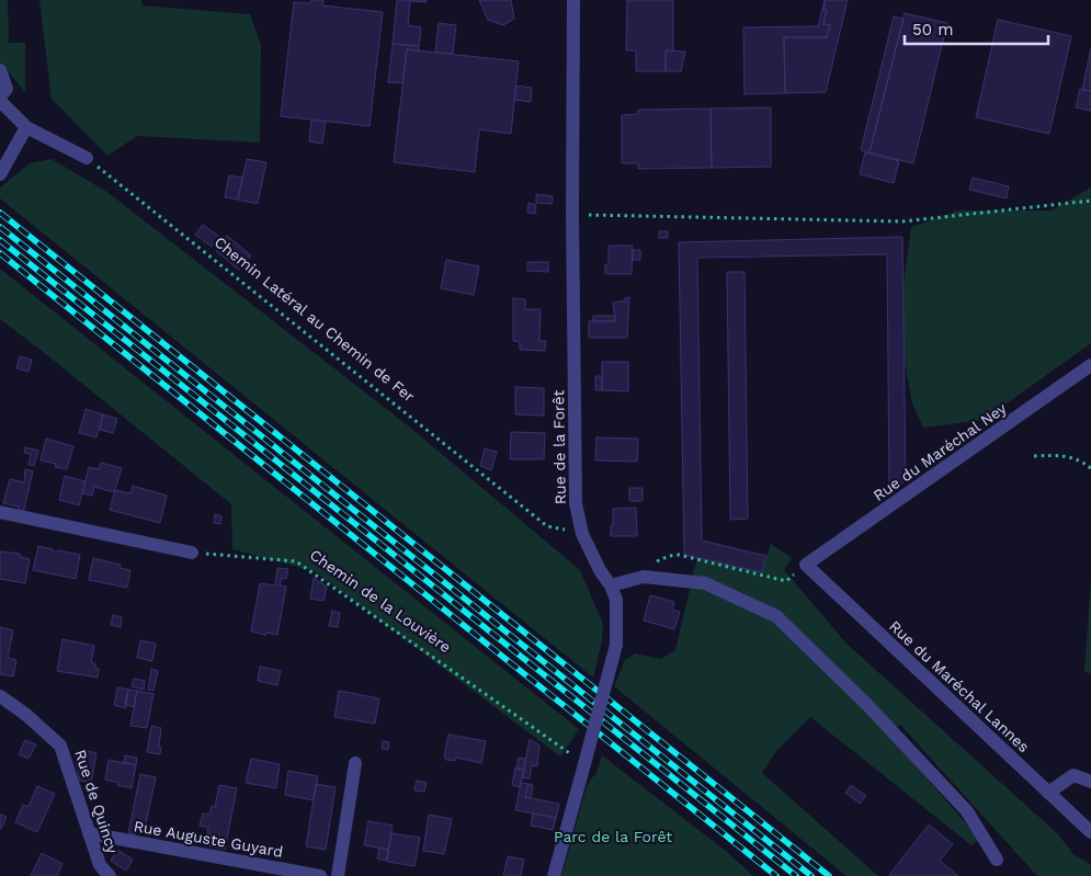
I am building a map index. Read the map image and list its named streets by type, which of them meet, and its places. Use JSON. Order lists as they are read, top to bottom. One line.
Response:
{"streets":{"street":["Rue de la Forêt","Rue du Maréchal Ney","Rue du Maréchal Lannes","Rue de Quincy","Rue Auguste Guyard"],"path":["Chemin Latéral au Chemin de Fer","Chemin de la Louvière"]},"crossings":[["Chemin Latéral au Chemin de Fer","Rue de la Forêt"],["Rue de la Forêt","Chemin de la Louvière"],["Rue du Maréchal Ney","Rue du Maréchal Lannes"],["Rue de Quincy","Rue Auguste Guyard"]],"parks":["Parc de la Forêt"],"scale_bar":"50 m"}
